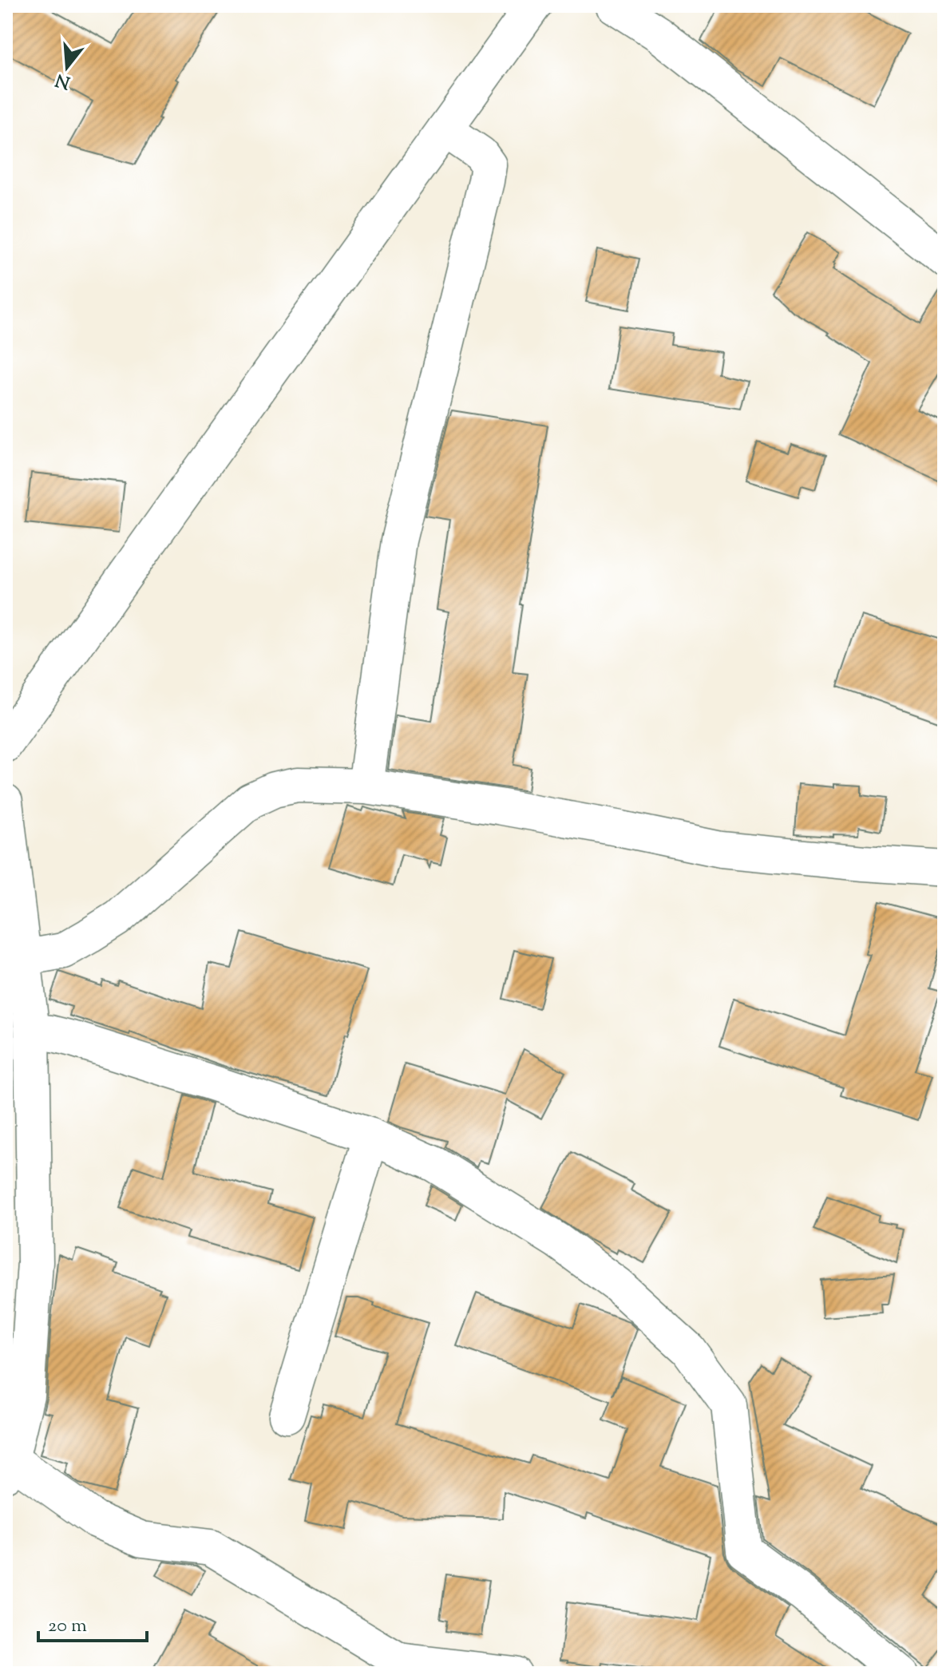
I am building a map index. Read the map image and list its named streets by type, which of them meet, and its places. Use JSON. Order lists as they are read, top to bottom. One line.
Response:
{"scale_bar":"20 m","north":"bottom"}
